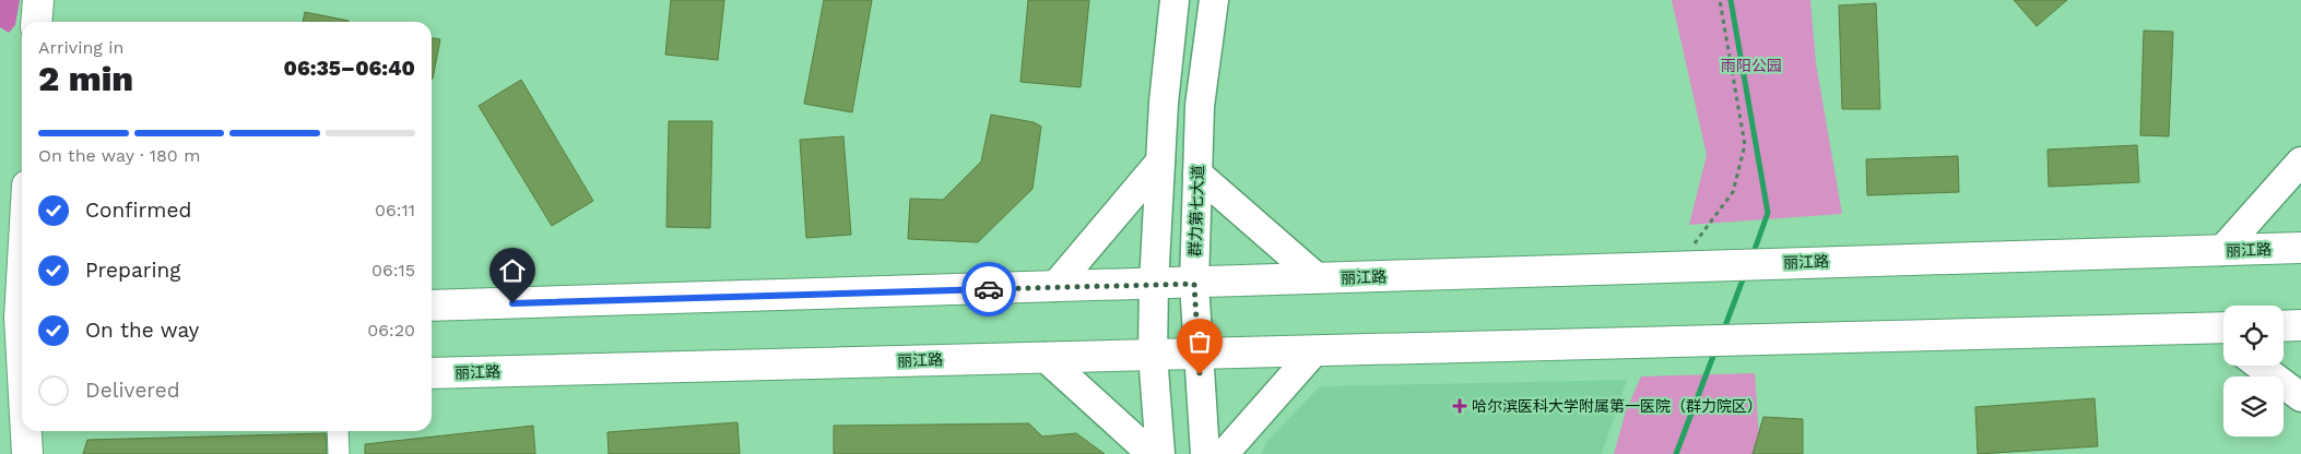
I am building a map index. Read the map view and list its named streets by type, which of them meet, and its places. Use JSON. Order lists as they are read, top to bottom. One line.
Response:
{"streets":{"main road":["群力第七大道","丽江路"]},"crossings":[["群力第七大道","丽江路"]],"parks":["雨阳公园"],"places":{"health":["哈尔滨医科大学附属第一医院（群力院区）"]},"page":{"heading":["2 min","Arriving in","06:35–06:40"],"bar":"On the way · 180 m","list":[["Confirmed","06:11"],["Preparing","06:15"],["On the way","06:20"],"Delivered"]}}
